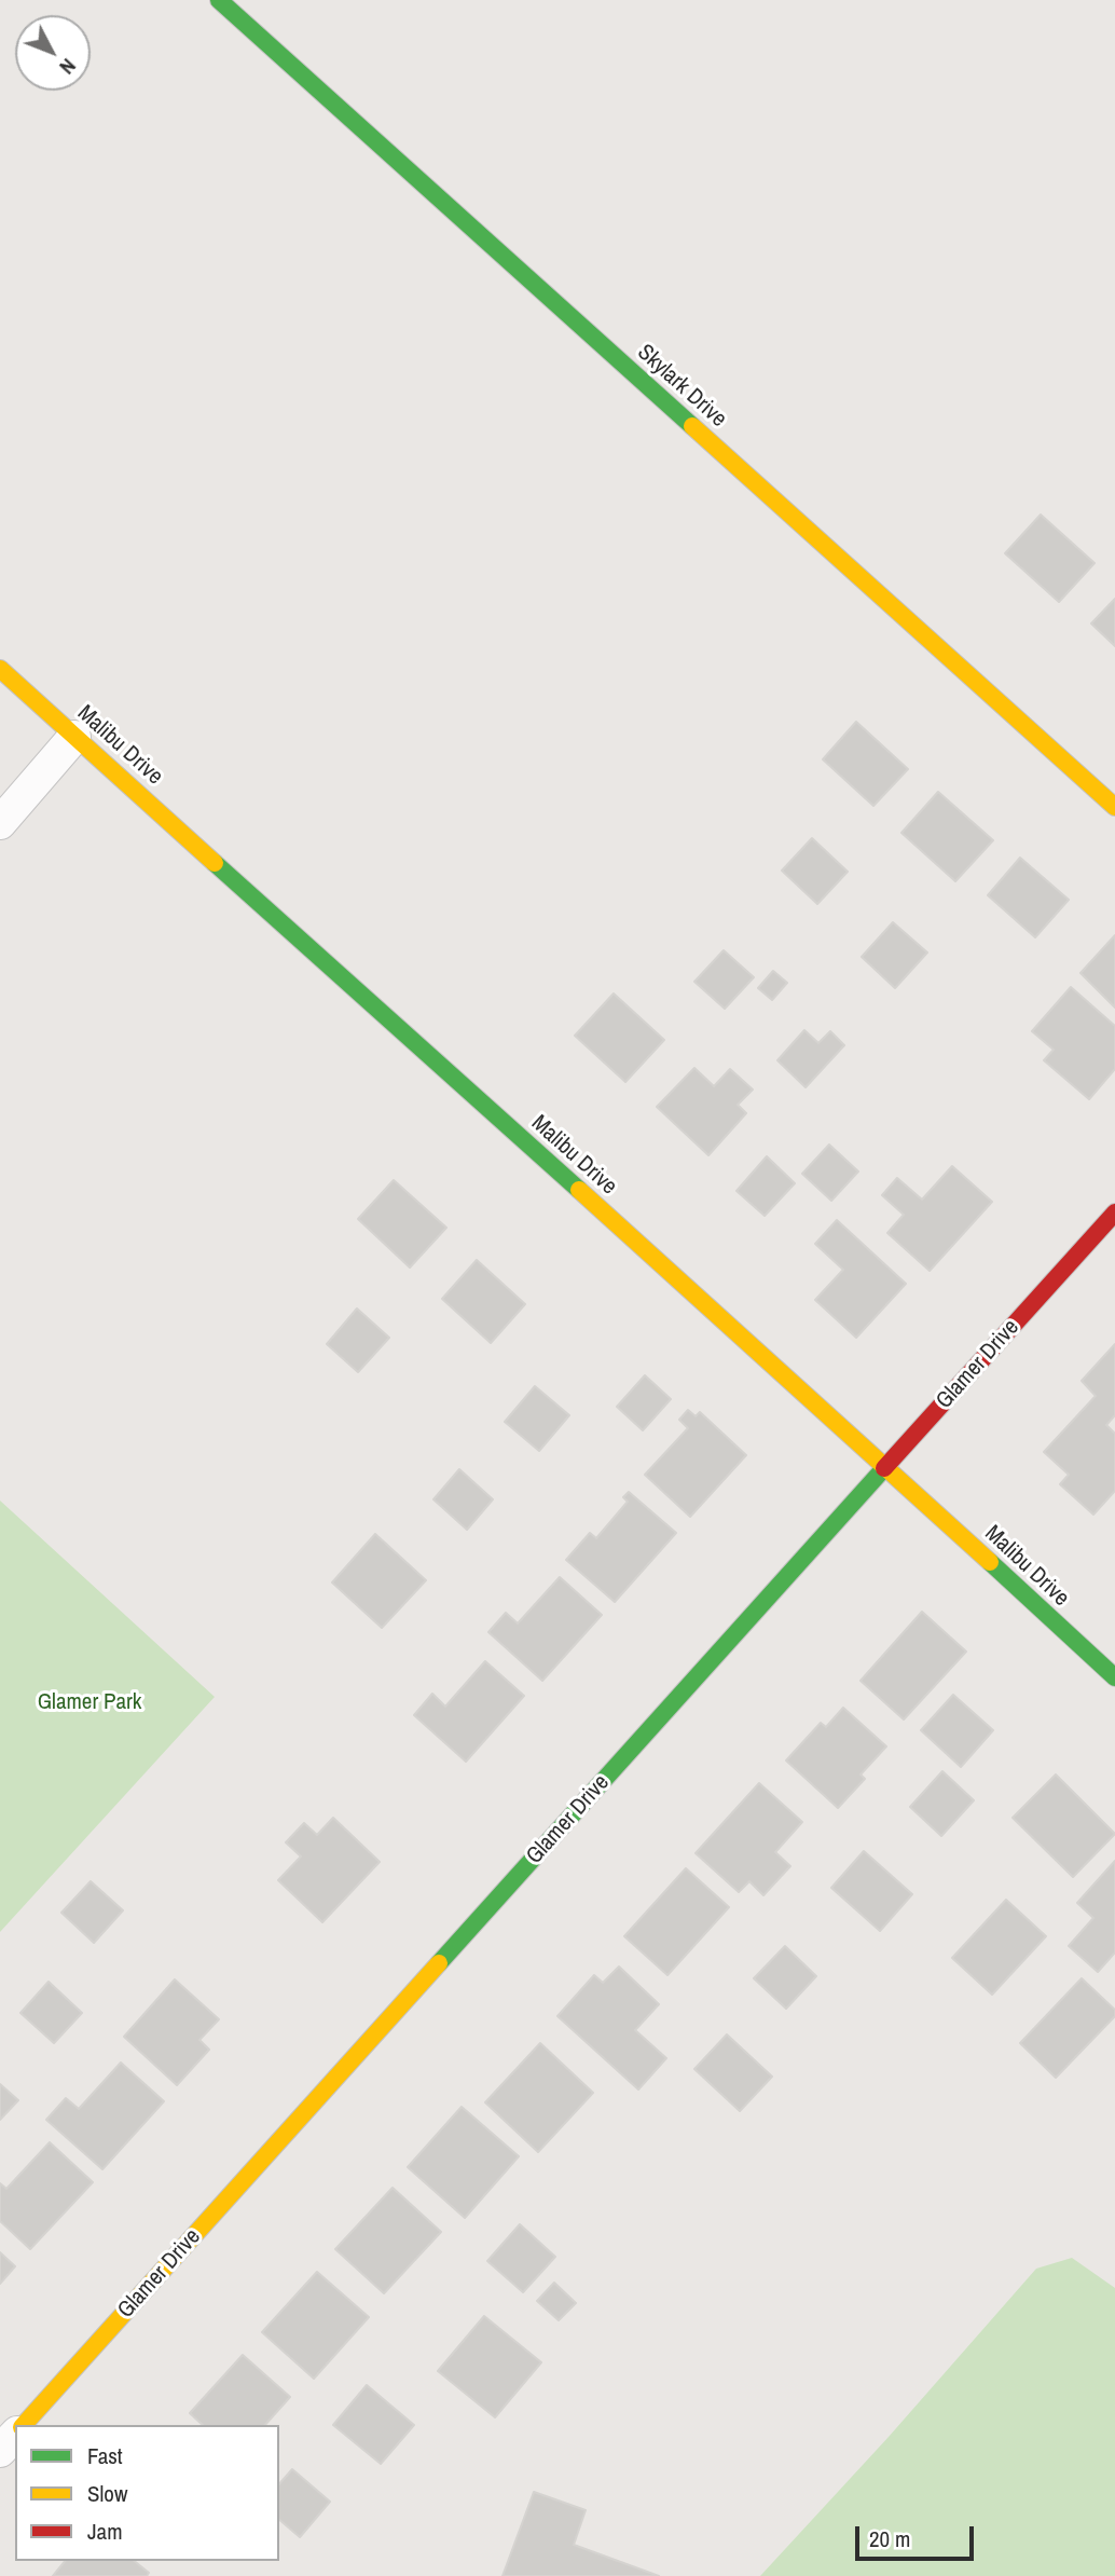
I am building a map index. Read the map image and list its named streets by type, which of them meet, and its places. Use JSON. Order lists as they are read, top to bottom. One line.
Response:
{"streets":{"street":["Skylark Drive","Malibu Drive","Glamer Drive"]},"crossings":[["Malibu Drive","Glamer Drive"]],"parks":["Glamer Park"],"legend":["Fast","Slow","Jam"],"scale_bar":"20 m","north":"bottom right"}
